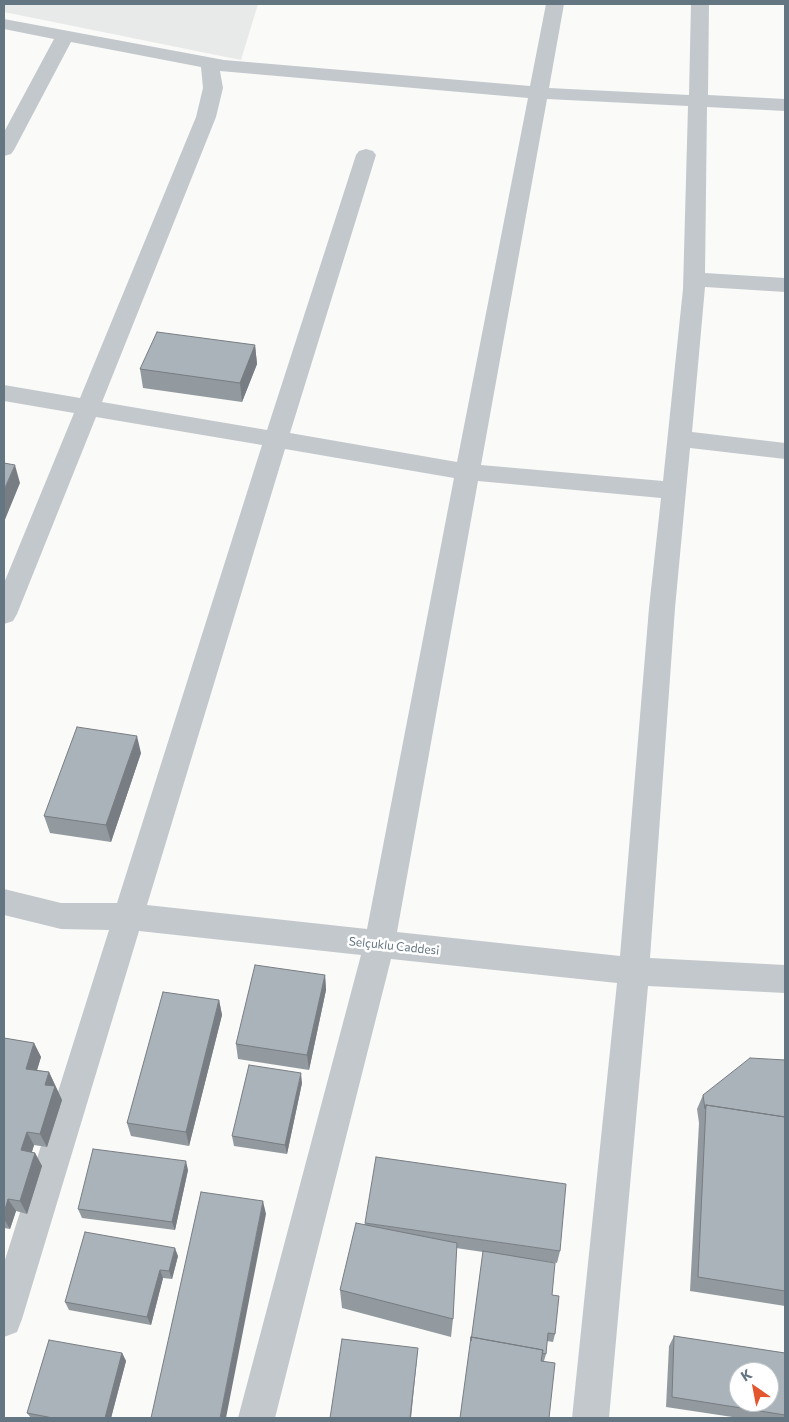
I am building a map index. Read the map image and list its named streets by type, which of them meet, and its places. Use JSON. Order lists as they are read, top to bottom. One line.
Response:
{"streets":{"street":["Selçuklu Caddesi"]},"north":"top left"}
